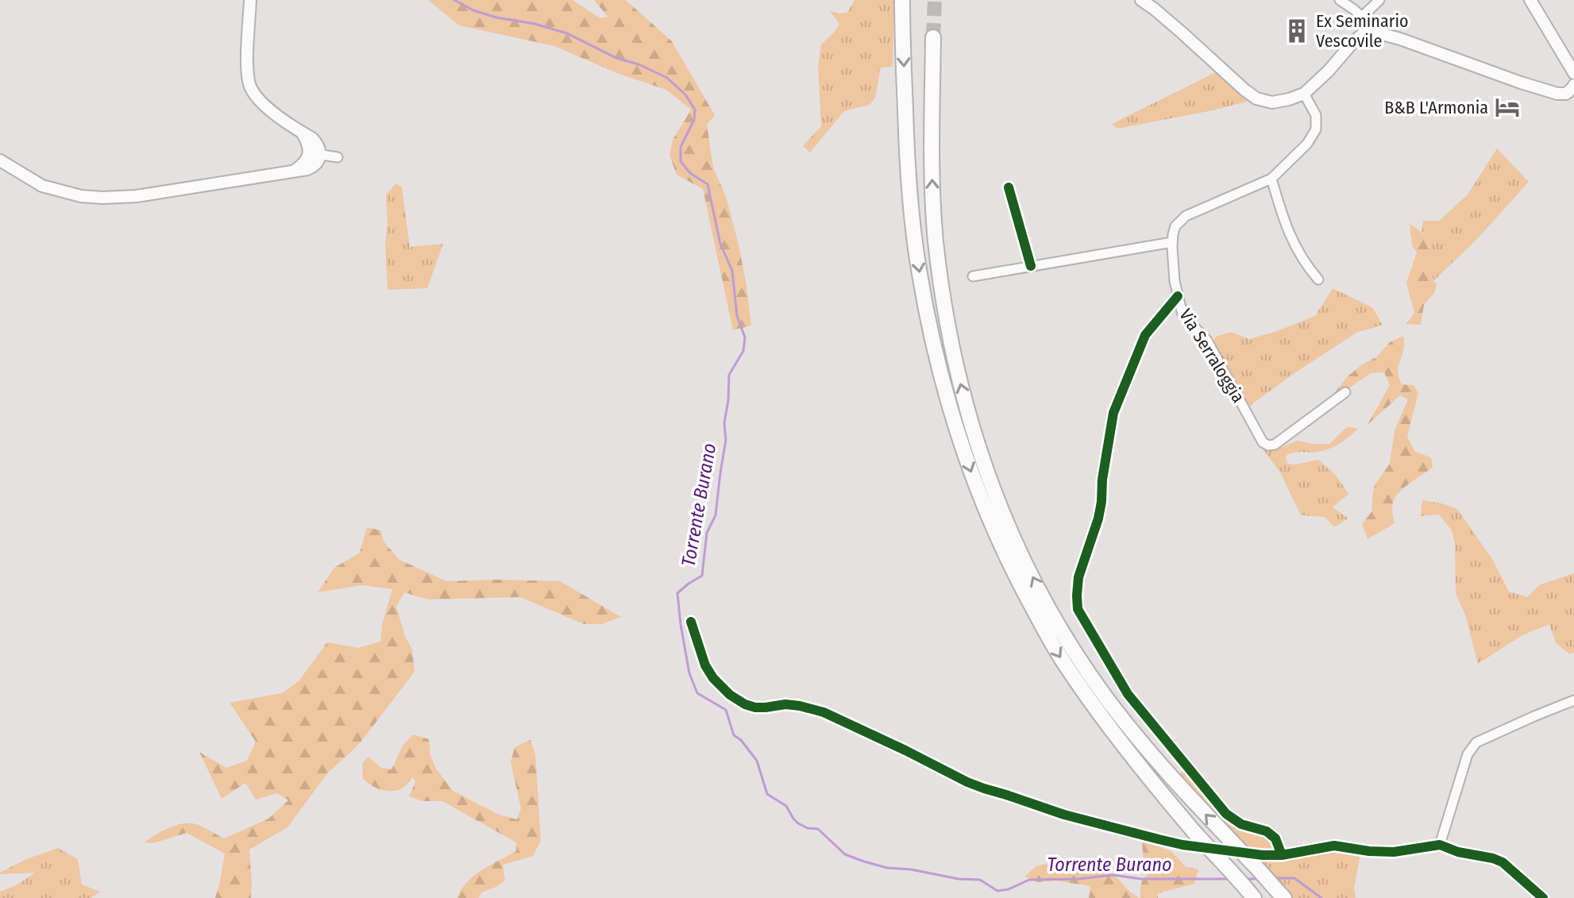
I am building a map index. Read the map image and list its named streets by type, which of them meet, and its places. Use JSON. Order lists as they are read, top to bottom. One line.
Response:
{"streets":{"street":["Via Serraloggia"]},"water":["Torrente Burano"],"places":{"building":["Ex Seminario Vescovile"],"hotel":["B&B L'Armonia"]}}
